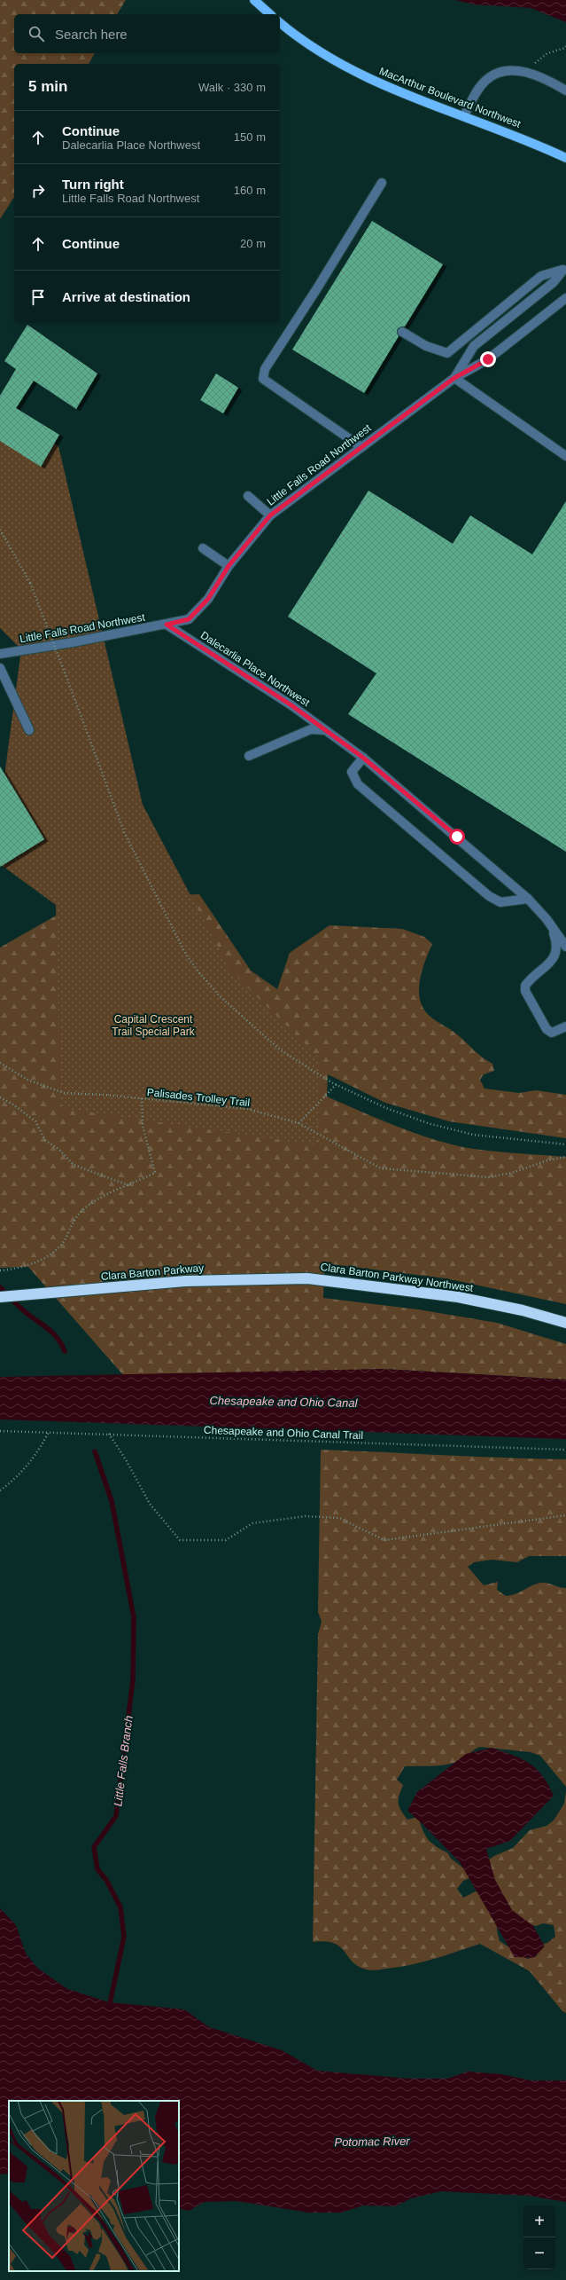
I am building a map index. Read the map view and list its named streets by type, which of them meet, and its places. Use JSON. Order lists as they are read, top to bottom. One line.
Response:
{"streets":{"highway":["Clara Barton Parkway","Clara Barton Parkway Northwest"],"main road":["MacArthur Boulevard Northwest"],"lane":["Little Falls Road Northwest","Dalecarlia Place Northwest"],"path":["Palisades Trolley Trail","Chesapeake and Ohio Canal Trail"]},"crossings":[["Little Falls Road Northwest","Dalecarlia Place Northwest"],["Clara Barton Parkway","Clara Barton Parkway Northwest"]],"water":["Chesapeake and Ohio Canal","Little Falls Branch","Potomac River"],"parks":["Capital Crescent Trail Special Park"],"page":{"search":"Search here","heading":["5 min","Walk · 330 m"],"list":[["Continue","Dalecarlia Place Northwest","150 m"],["Turn right","Little Falls Road Northwest","160 m"],["Continue","20 m"],"Arrive at destination"],"map_buttons":["+","−"]}}
